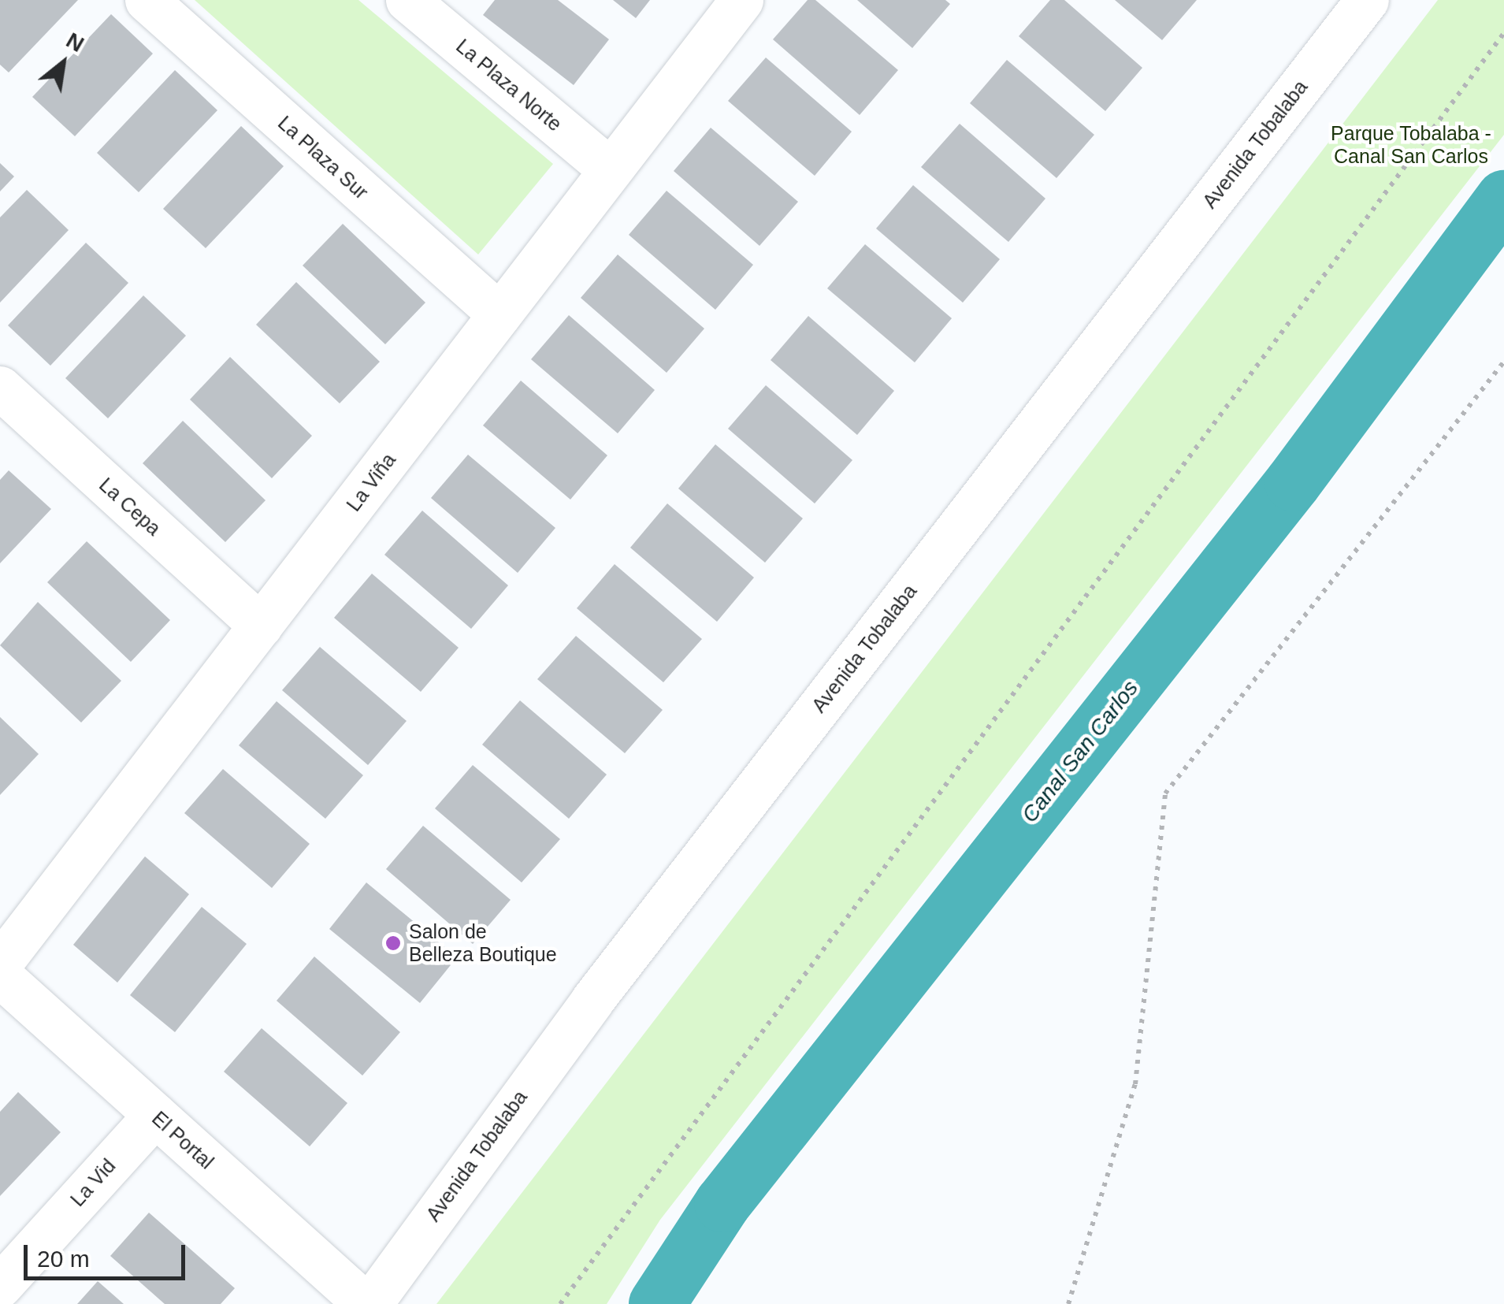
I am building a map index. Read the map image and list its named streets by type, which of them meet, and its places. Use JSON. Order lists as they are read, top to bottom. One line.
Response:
{"streets":{"street":["La Plaza Norte","Avenida Tobalaba","La Plaza Sur","La Viña","La Cepa","El Portal","La Vid"]},"crossings":[["La Plaza Norte","La Viña"],["Avenida Tobalaba","El Portal"],["La Plaza Sur","La Viña"],["La Viña","La Cepa"],["El Portal","La Vid"]],"water":["Canal San Carlos"],"parks":["Parque Tobalaba - Canal San Carlos"],"places":["Salon de Belleza Boutique"],"scale_bar":"20 m","north":"top right"}
